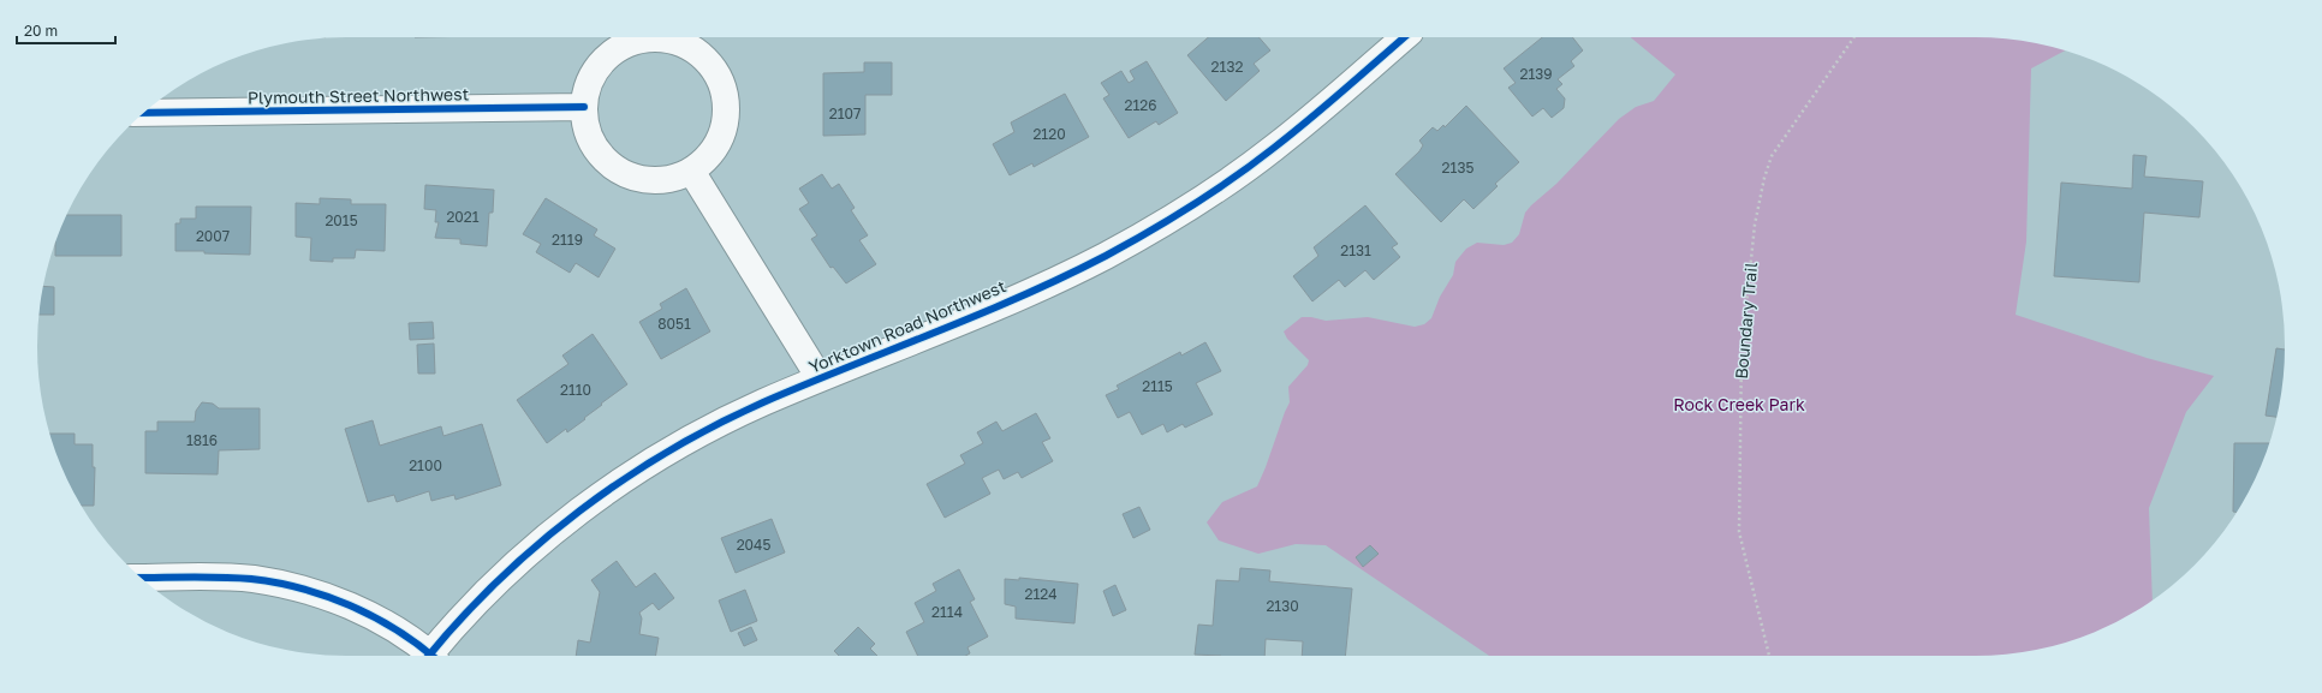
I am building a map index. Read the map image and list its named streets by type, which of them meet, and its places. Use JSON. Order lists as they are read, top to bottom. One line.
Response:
{"streets":{"street":["Plymouth Street Northwest","Yorktown Road Northwest"],"path":["Boundary Trail"]},"parks":["Rock Creek Park"],"house_numbers":["2132","2139","2126","2107","2120","2135","2021","2015","2007","2119","2131","8051","2115","2110","1816","2100","2045","2124","2130","2114"],"scale_bar":"20 m"}
